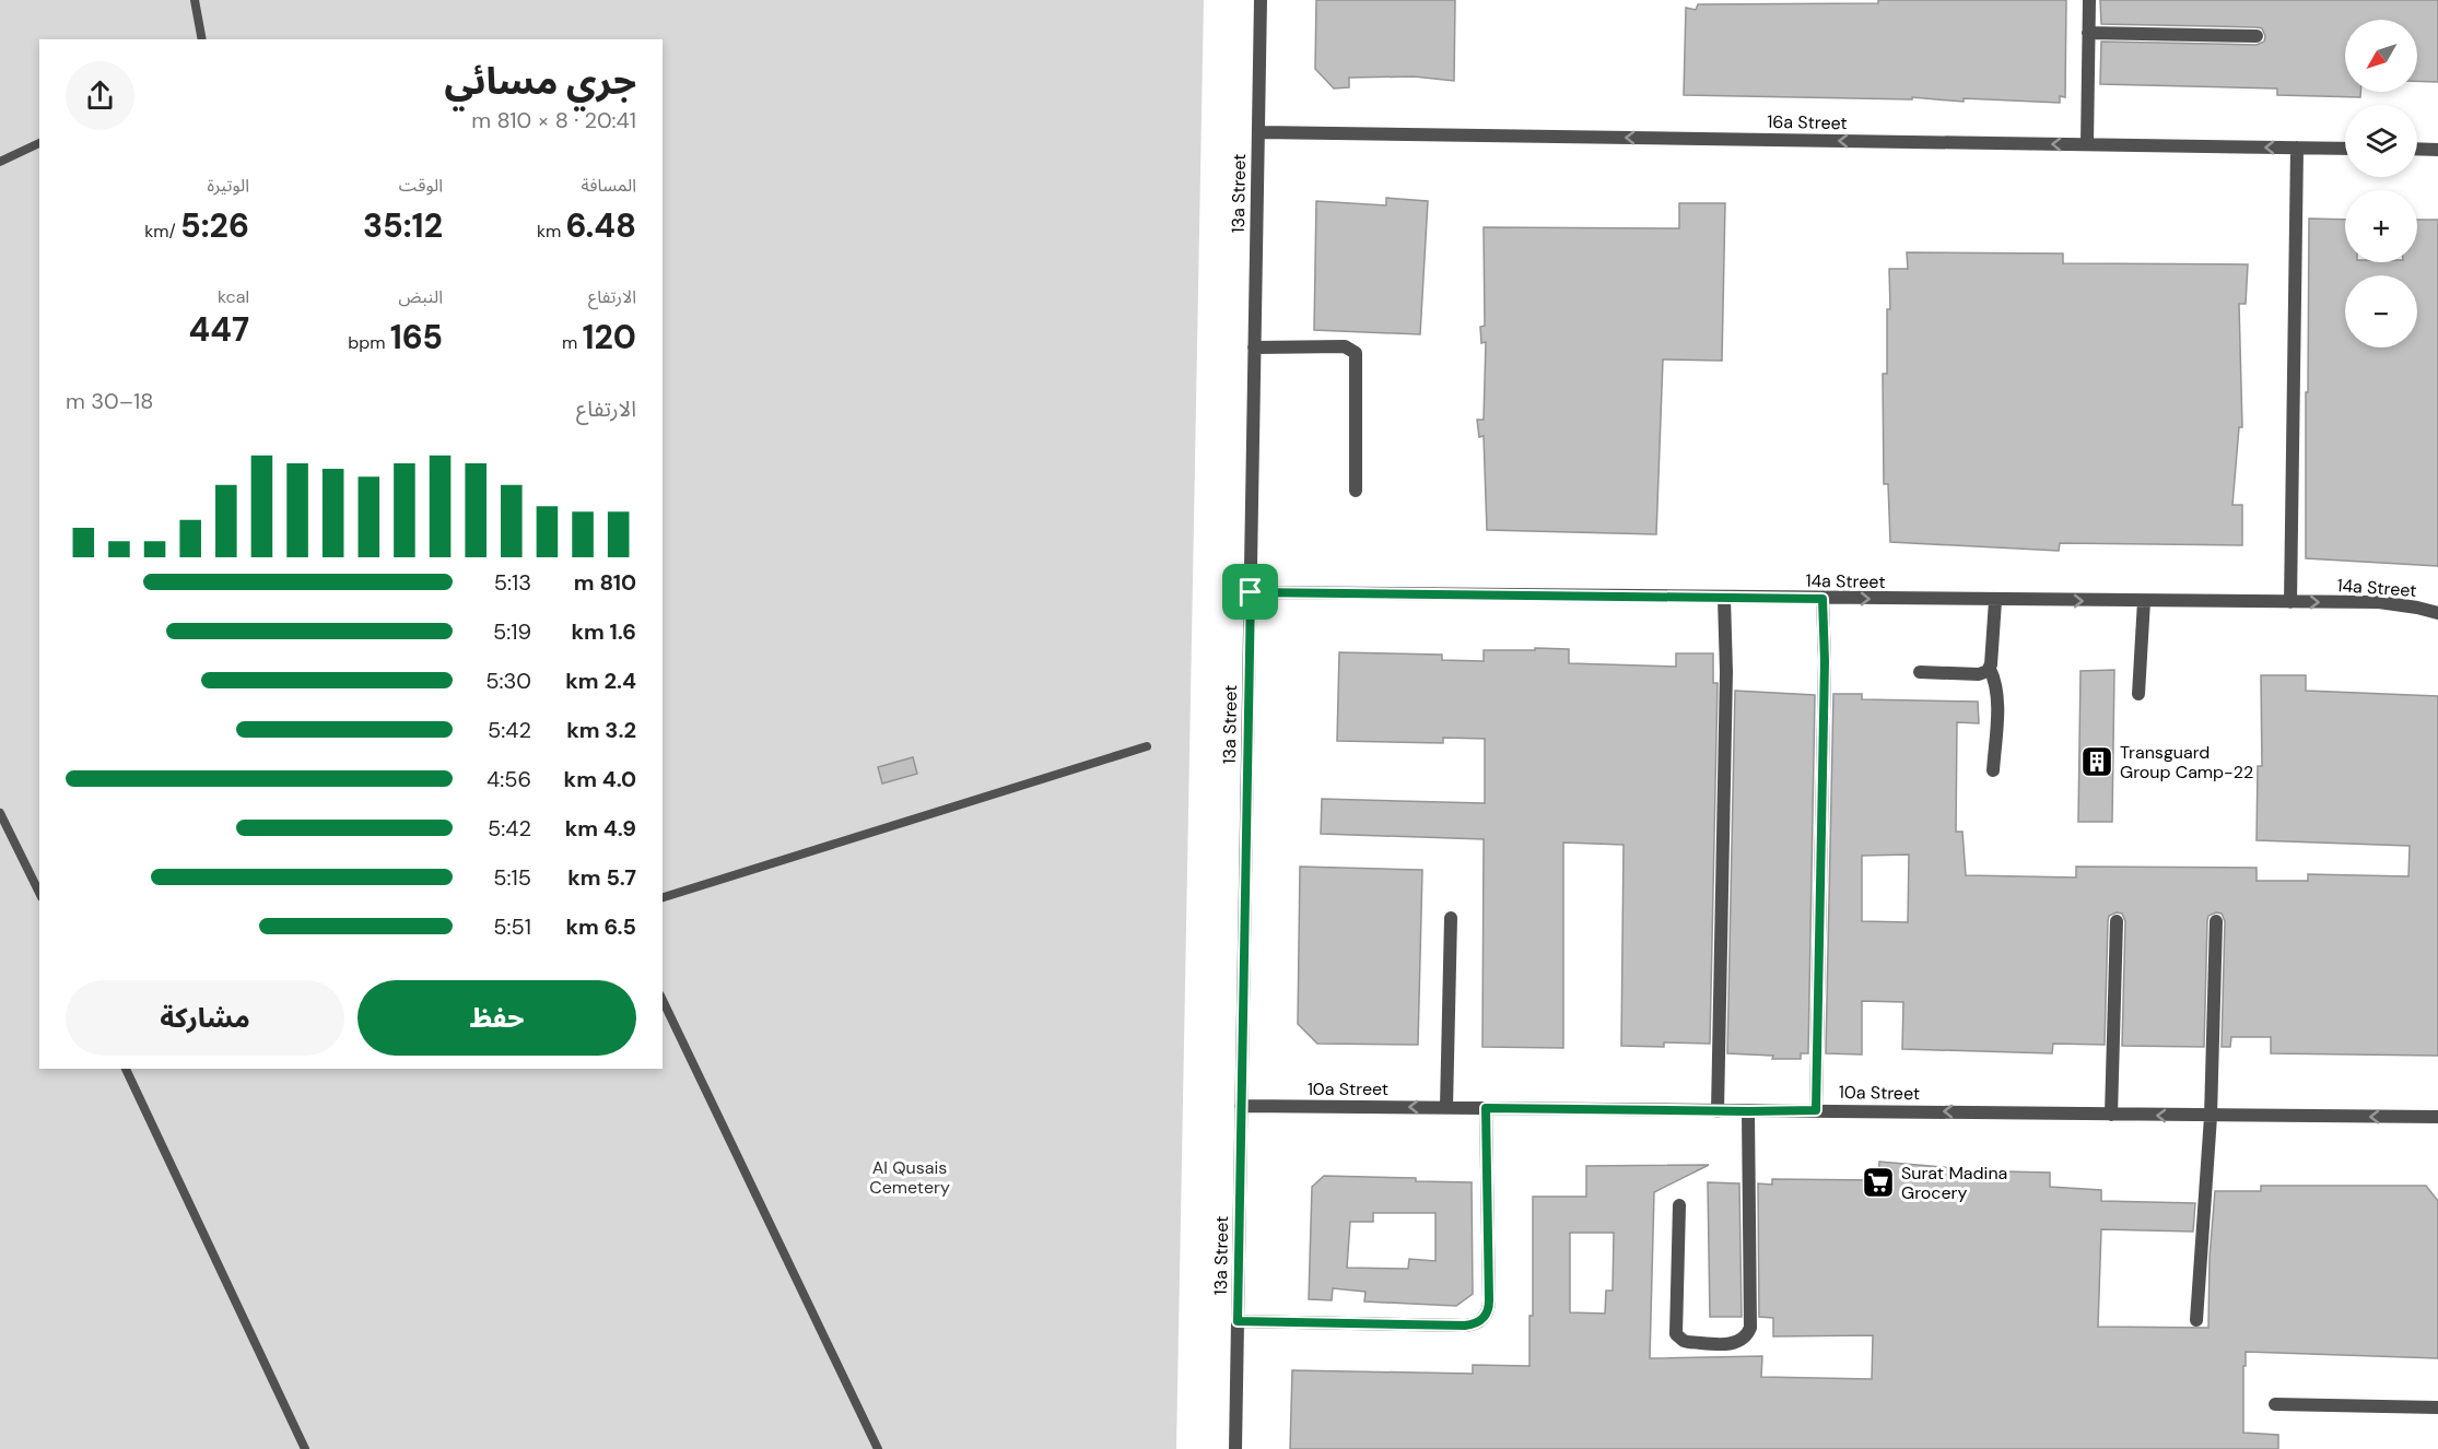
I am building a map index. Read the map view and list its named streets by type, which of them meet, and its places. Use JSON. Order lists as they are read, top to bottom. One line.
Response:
{"streets":{"street":["16a Street","13a Street","14a Street","10a Street"]},"crossings":[["16a Street","13a Street"],["13a Street","14a Street"],["13a Street","10a Street"]],"one_way":["16a Street","14a Street","10a Street"],"parks":["Al Qusais Cemetery"],"places":{"building":["Transguard Group Camp-22"],"supermarket":["Surat Madina Grocery"]},"north":"bottom left","page":{"map_buttons":["+","−"],"heading":["جري مسائي","20:41 · 8 × 810 m"],"stats":[["المسافة","6.48 km"],["الوقت","35:12"],["الوتيرة","5:26 /km"],["الارتفاع","120 m"],["النبض","165 bpm"],["kcal","447"]],"chart":["الارتفاع","18–30 m"],"list":[{"name":"810 m","note":"5:13"},{"name":"1.6 km","note":"5:19"},{"name":"2.4 km","note":"5:30"},{"name":"3.2 km","note":"5:42"},{"name":"4.0 km","note":"4:56"},{"name":"4.9 km","note":"5:42"},{"name":"5.7 km","note":"5:15"},{"name":"6.5 km","note":"5:51"}],"buttons":["حفظ","مشاركة"]}}
